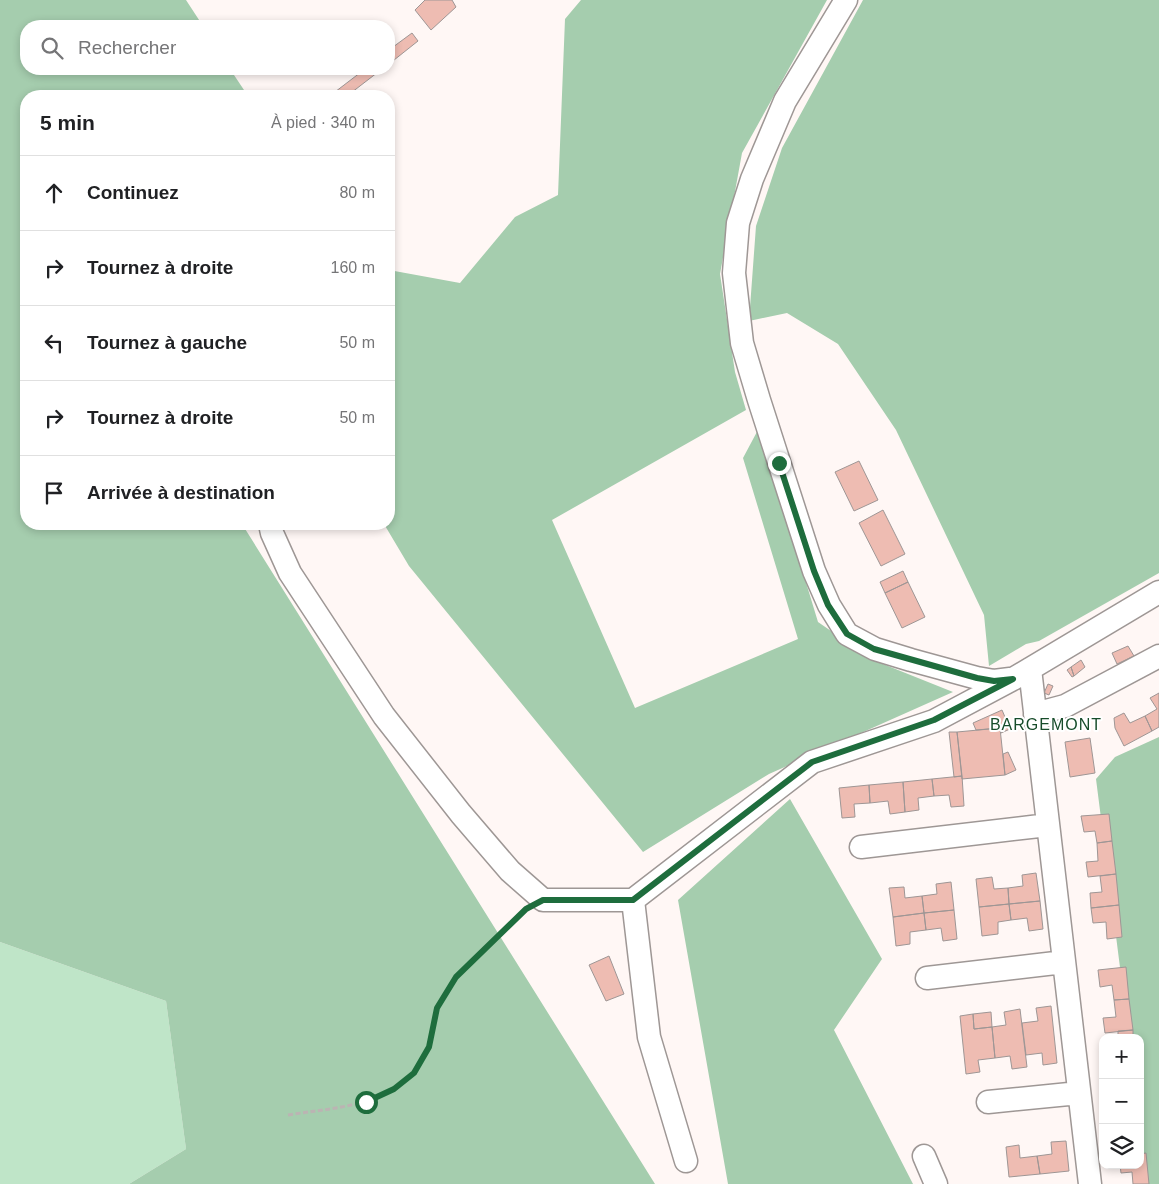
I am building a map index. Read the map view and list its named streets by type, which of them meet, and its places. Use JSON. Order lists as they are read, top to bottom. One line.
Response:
{"districts":["BARGEMONT"],"page":{"search":"Rechercher","heading":["5 min","À pied · 340 m"],"list":[["Continuez","80 m"],["Tournez à droite","160 m"],["Tournez à gauche","50 m"],["Tournez à droite","50 m"],"Arrivée à destination"],"map_buttons":["+","−"]}}
